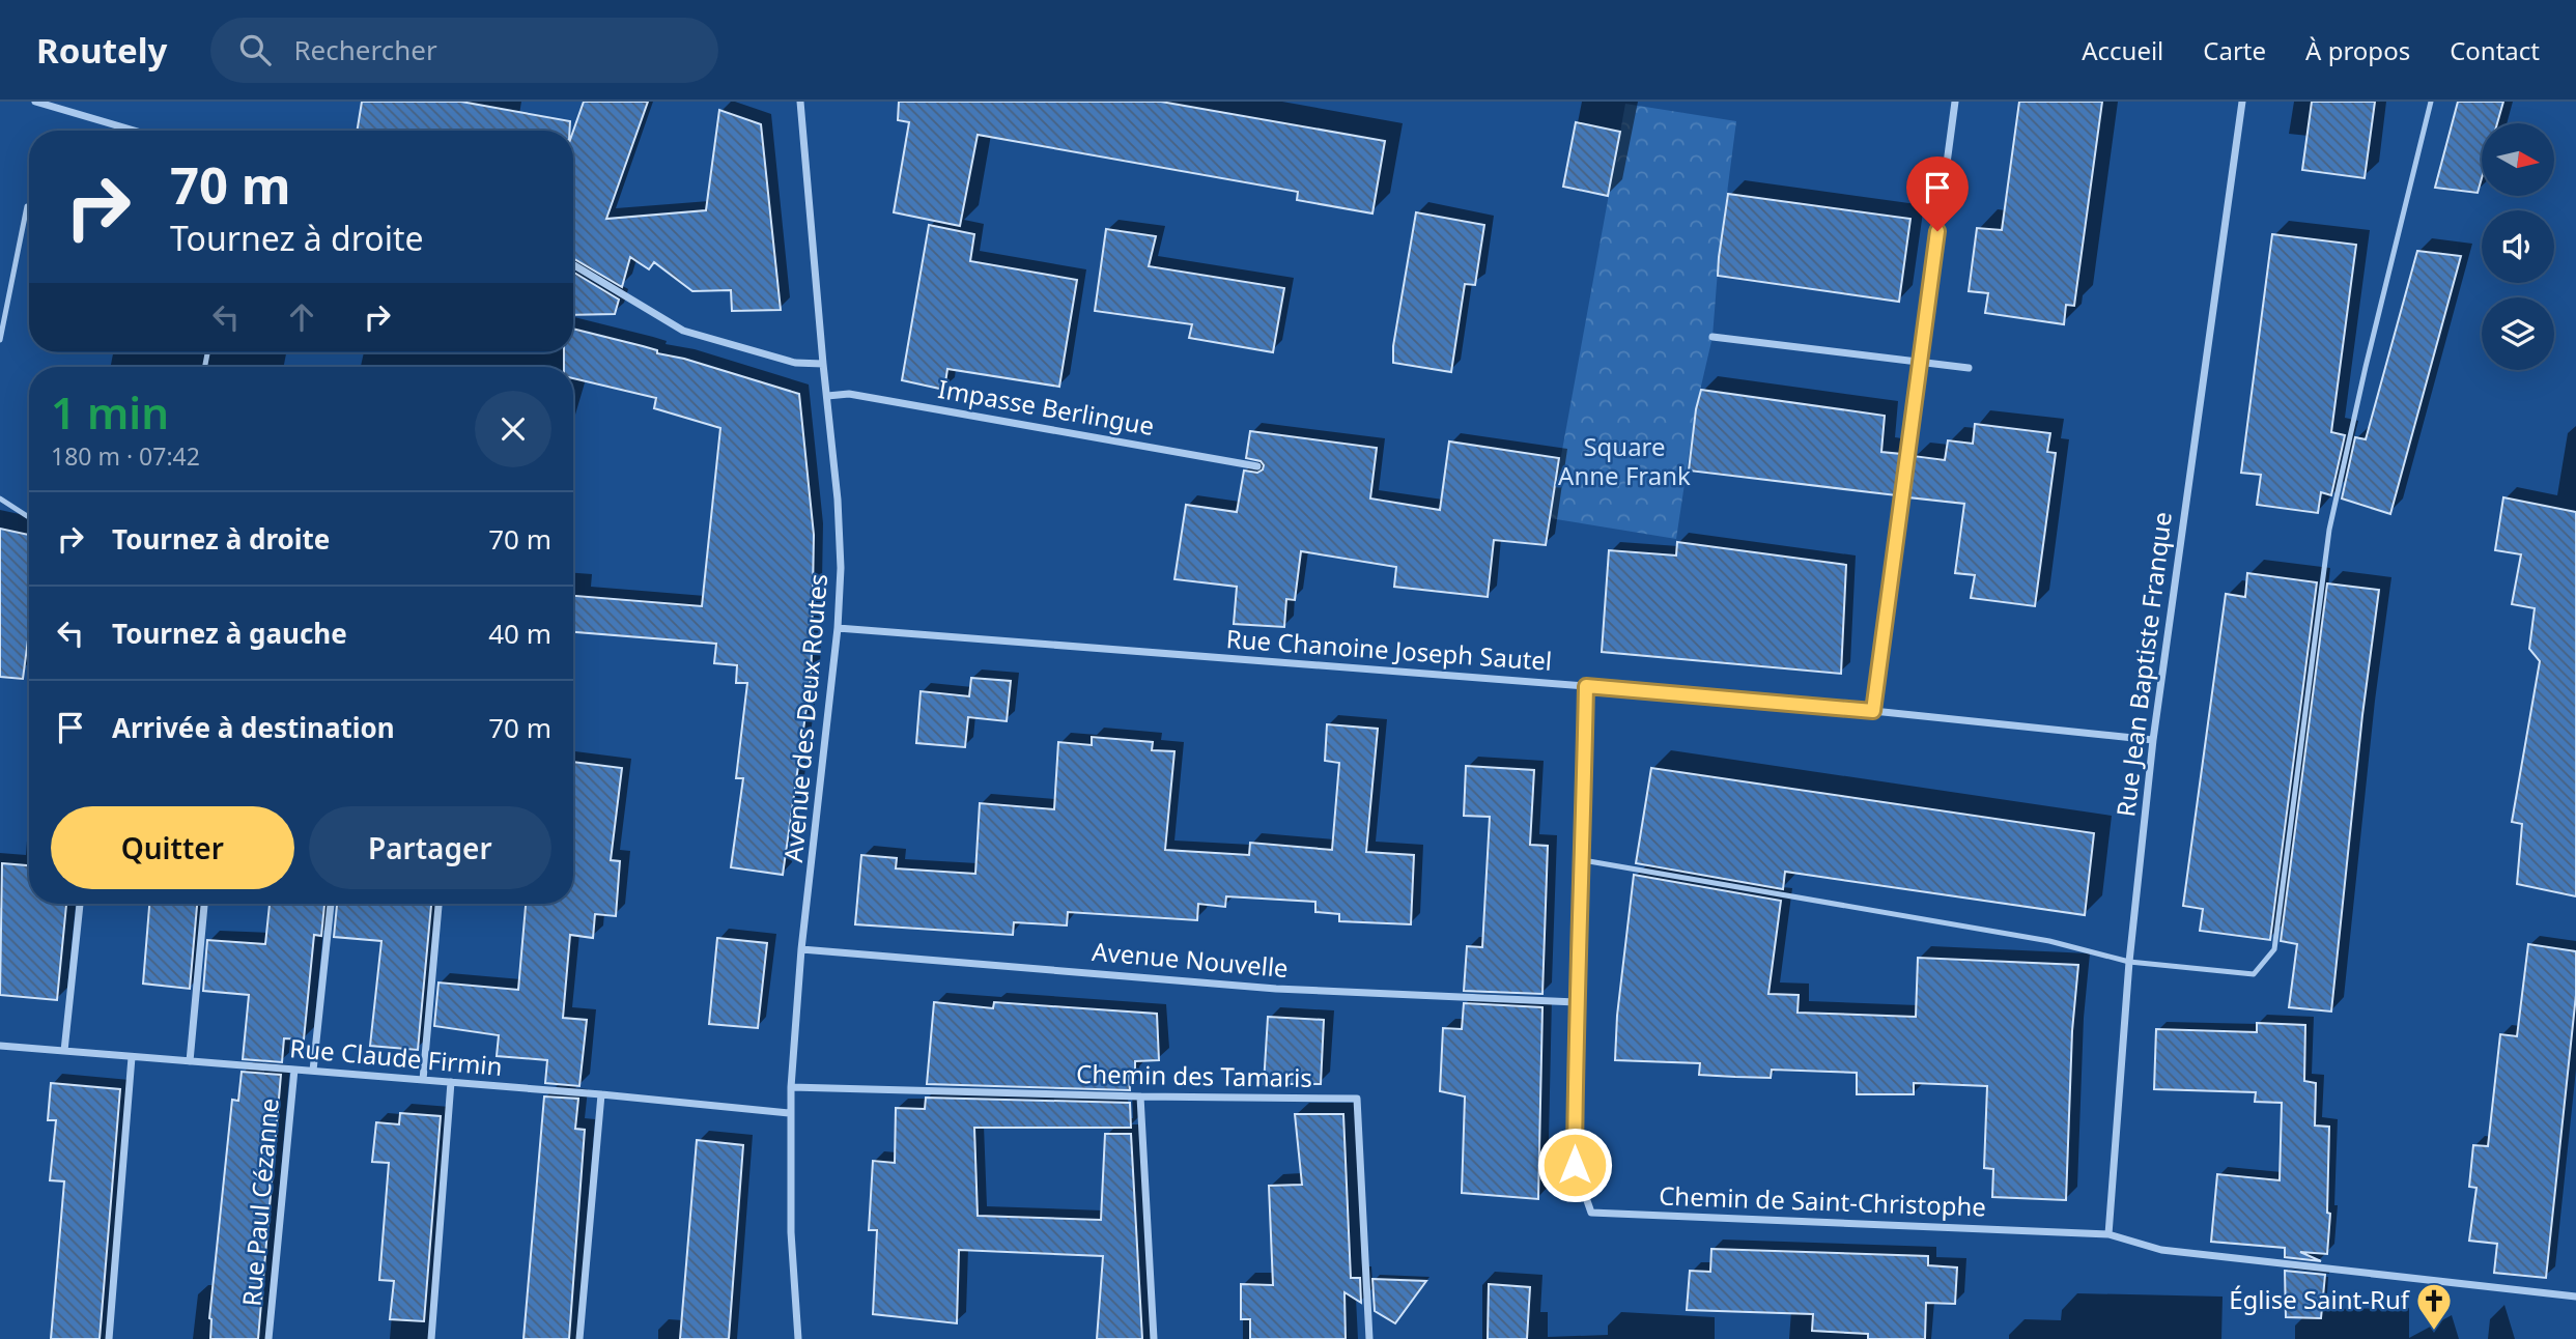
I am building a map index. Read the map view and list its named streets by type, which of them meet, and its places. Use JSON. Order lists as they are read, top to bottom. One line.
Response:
{"streets":{"street":["Impasse Berlingue","Rue Chanoine Joseph Sautel","Rue Jean Baptiste Franque","Avenue des Deux Routes","Avenue Nouvelle","Rue Claude Firmin","Chemin des Tamaris","Rue Paul Cézanne","Chemin de Saint-Christophe"]},"crossings":[["Impasse Berlingue","Avenue des Deux Routes"],["Rue Chanoine Joseph Sautel","Rue Jean Baptiste Franque"],["Rue Chanoine Joseph Sautel","Avenue des Deux Routes"],["Rue Chanoine Joseph Sautel","Chemin de Saint-Christophe"],["Rue Jean Baptiste Franque","Chemin de Saint-Christophe"],["Avenue des Deux Routes","Avenue Nouvelle"],["Avenue des Deux Routes","Rue Claude Firmin"],["Avenue des Deux Routes","Chemin des Tamaris"],["Avenue Nouvelle","Chemin de Saint-Christophe"],["Rue Claude Firmin","Rue Paul Cézanne"]],"parks":["Square Anne Frank"],"places":{"church":["Église Saint-Ruf"]},"north":"right","page":{"header":"Routely","search":"Rechercher","nav":["Accueil","Carte","À propos","Contact"],"turn":["70 m","Tournez à droite"],"heading":["1 min","180 m · 07:42"],"list":[{"name":"Tournez à droite","value":"70 m"},{"name":"Tournez à gauche","value":"40 m"},{"name":"Arrivée à destination","value":"70 m"}],"buttons":["Quitter","Partager"]}}
